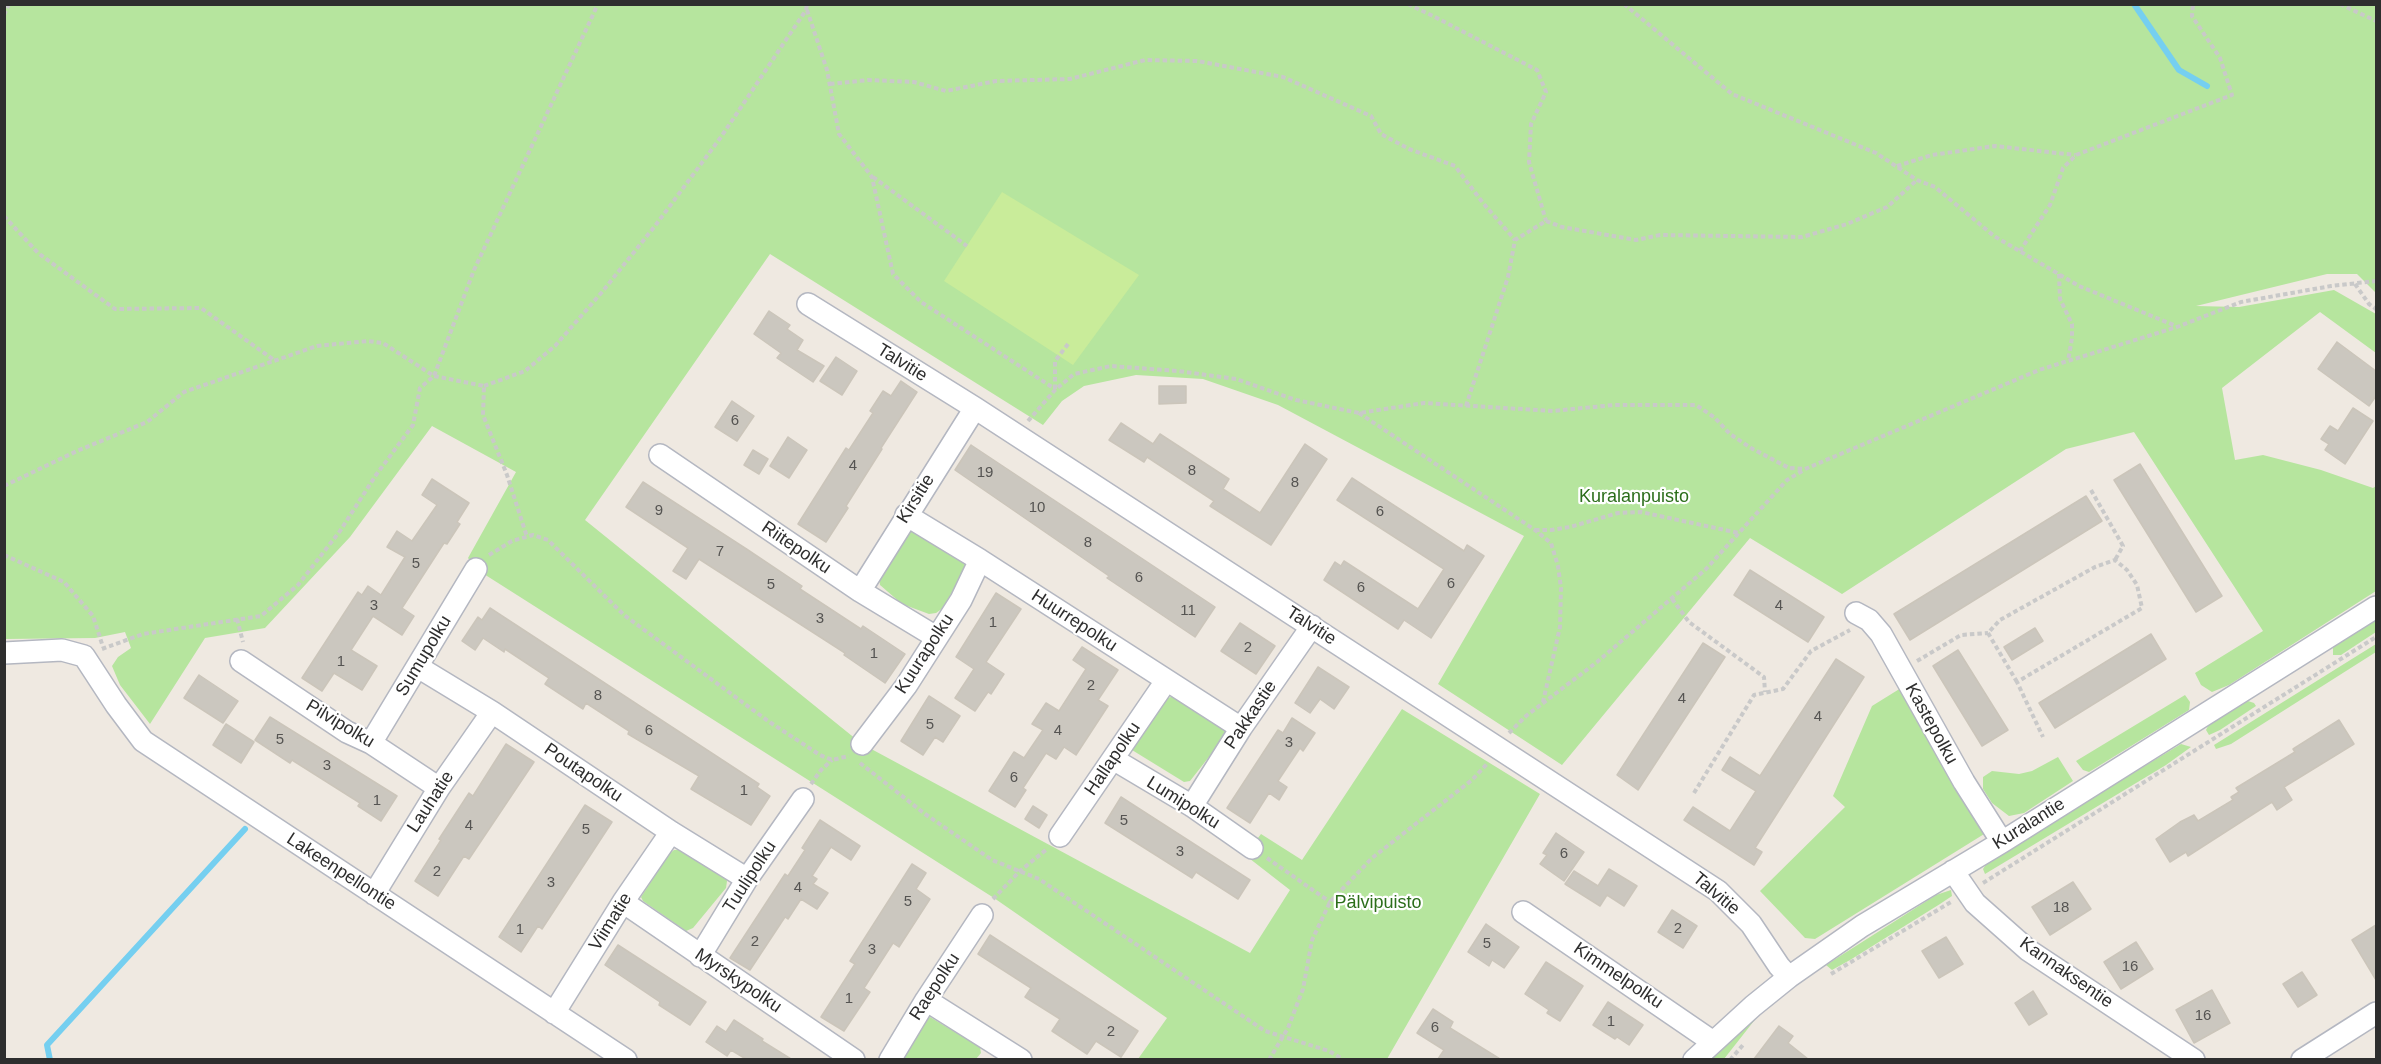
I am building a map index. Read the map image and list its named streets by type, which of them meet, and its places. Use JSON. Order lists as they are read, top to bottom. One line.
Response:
{"streets":{"street":["Talvitie","Kirsitie","Riitepolku","Huurrepolku","Kuurapolku","Sumupolku","Pakkastie","Pilvipolku","Kastepolku","Hallapolku","Poutapolku","Lauhatie","Lumipolku","Kuralantie","Lakeenpellontie","Tuulipolku","Viimatie","Kannaksentie","Kimmelpolku","Myrskypolku","Raepolku"]},"crossings":[["Talvitie","Kirsitie"],["Talvitie","Pakkastie"],["Talvitie","Kuralantie"],["Kirsitie","Riitepolku"],["Kirsitie","Huurrepolku"],["Riitepolku","Kuurapolku"],["Huurrepolku","Kuurapolku"],["Huurrepolku","Pakkastie"],["Huurrepolku","Hallapolku"],["Sumupolku","Pilvipolku"],["Sumupolku","Poutapolku"],["Pakkastie","Lumipolku"],["Pilvipolku","Lauhatie"],["Kastepolku","Kuralantie"],["Hallapolku","Lumipolku"],["Poutapolku","Lauhatie"],["Poutapolku","Tuulipolku"],["Poutapolku","Viimatie"],["Lauhatie","Lakeenpellontie"],["Kuralantie","Kannaksentie"],["Kuralantie","Kimmelpolku"],["Lakeenpellontie","Viimatie"],["Tuulipolku","Myrskypolku"],["Viimatie","Myrskypolku"]],"parks":["Kuralanpuisto","Pälvipuisto"],"house_numbers":["6","4","8","19","8","10","9","6","8","7","5","6","6","5","6","3","4","11","3","1","2","1","1","2","8","4","4","5","6","4","5","3","3","6","1","1","5","4","5","3","6","2","3","4","5","18","2","1","2","5","3","16","1","16","1","6","2"]}
